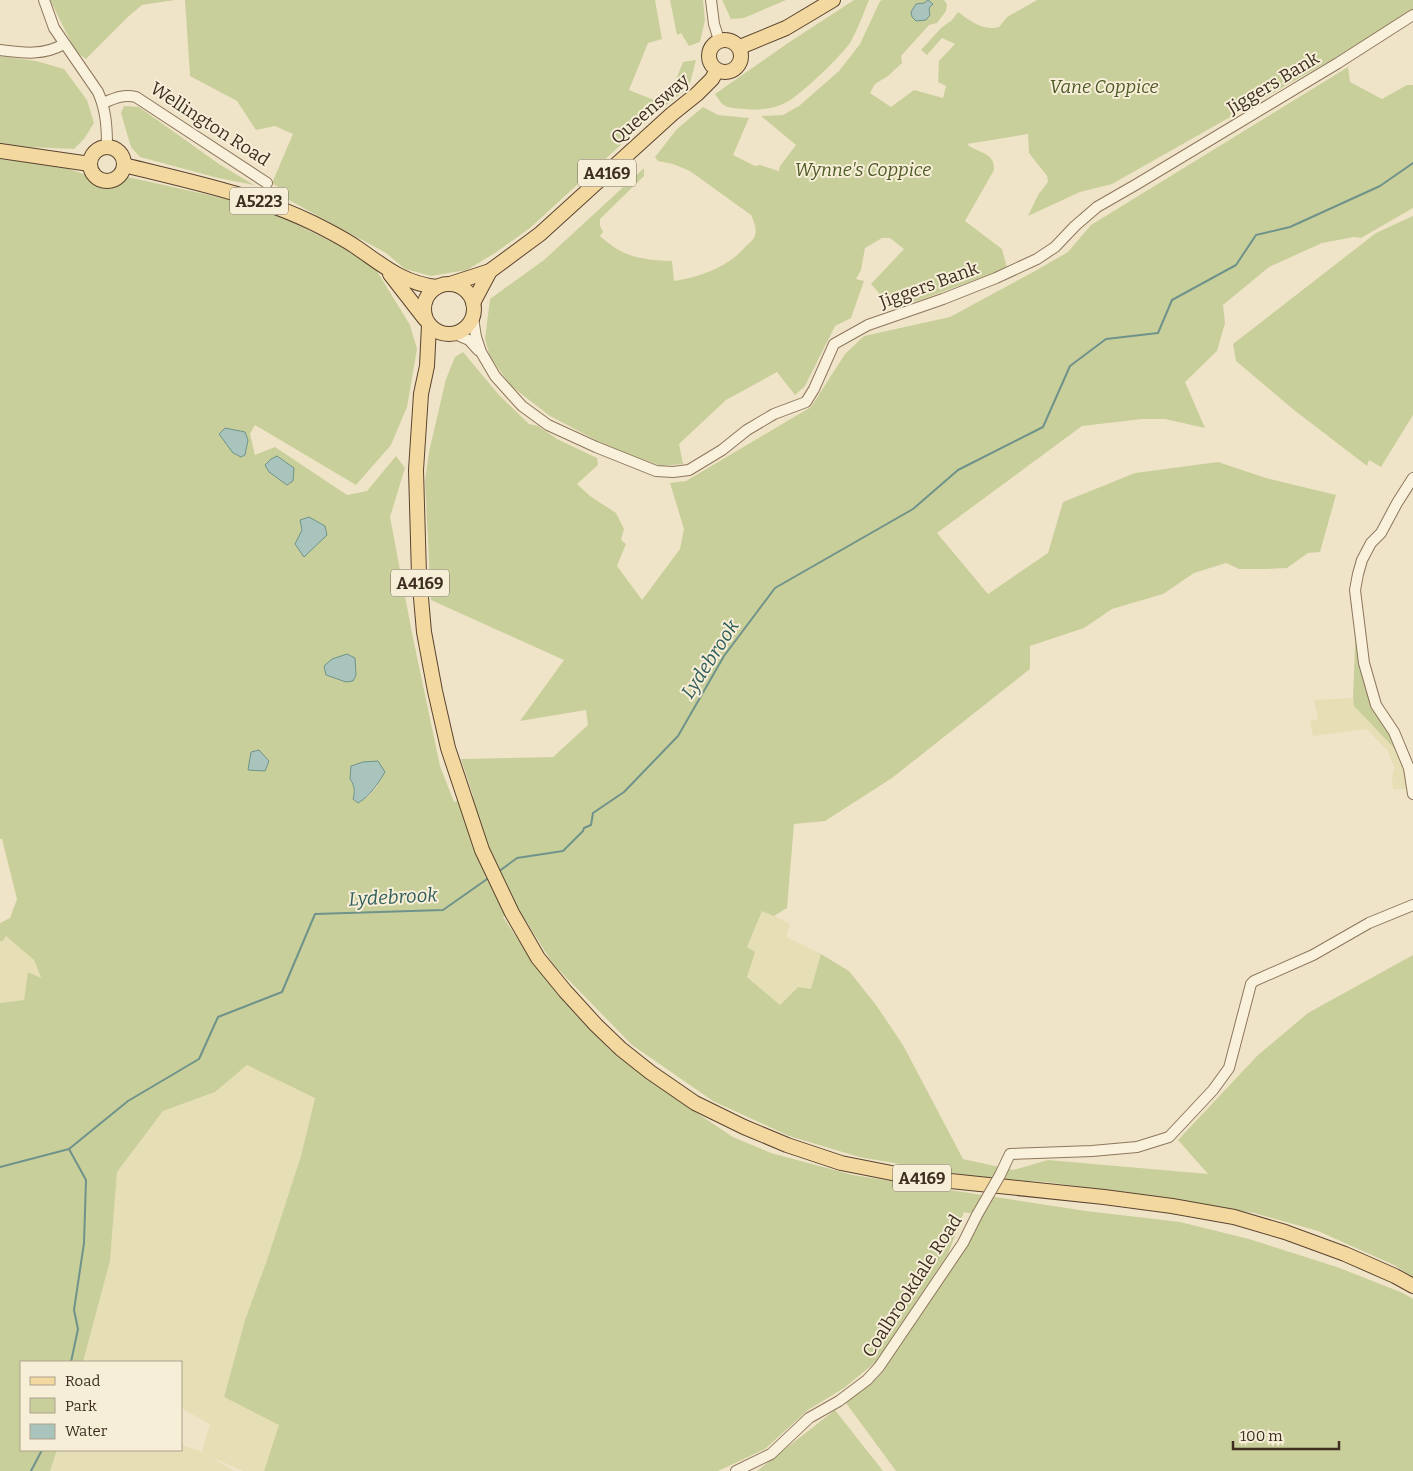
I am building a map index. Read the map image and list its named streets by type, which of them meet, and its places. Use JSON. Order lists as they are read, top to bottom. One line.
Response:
{"streets":{"main road":["Queensway","A4169","A5223"],"street":["Jiggers Bank","Wellington Road","Coalbrookdale Road"]},"crossings":[["Jiggers Bank","Queensway"],["Jiggers Bank","A4169"],["Jiggers Bank","A5223"],["Queensway","A4169"],["Queensway","A5223"],["A4169","A5223"]],"water":["Lydebrook"],"parks":["Vane Coppice","Wynne's Coppice"],"legend":["Road","Park","Water"],"scale_bar":"100 m"}
